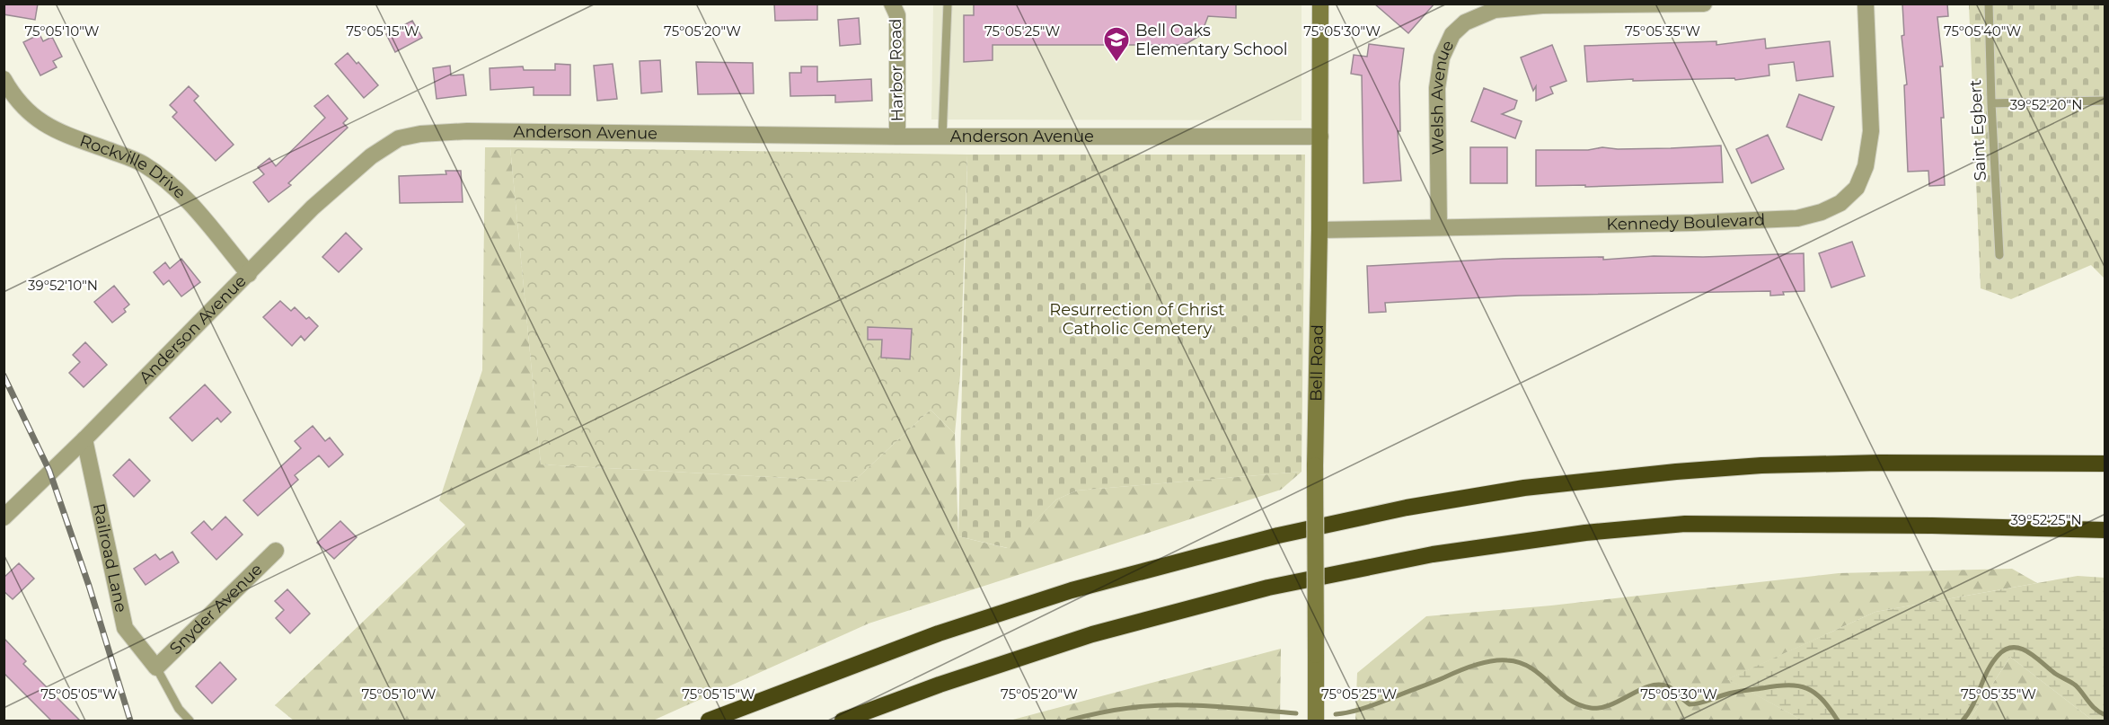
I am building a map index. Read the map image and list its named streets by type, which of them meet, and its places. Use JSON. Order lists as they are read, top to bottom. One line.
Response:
{"streets":{"street":["Harbor Road","Welsh Avenue","Anderson Avenue","Rockville Drive","Kennedy Boulevard","Bell Road","Railroad Lane","Snyder Avenue"],"lane":["Saint Egbert"]},"crossings":[["Harbor Road","Anderson Avenue"],["Welsh Avenue","Kennedy Boulevard"],["Anderson Avenue","Rockville Drive"],["Anderson Avenue","Bell Road"],["Anderson Avenue","Railroad Lane"],["Kennedy Boulevard","Bell Road"],["Railroad Lane","Snyder Avenue"]],"parks":["Resurrection of Christ Catholic Cemetery"],"places":{"school or university":["Bell Oaks Elementary School"]},"coordinates":["75°05'30\"W","75°05'35\"W","75°05'40\"W","75°05'10\"W","75°05'15\"W","75°05'20\"W","75°05'25\"W","39°52'20\"N","39°52'10\"N","39°52'25\"N","75°05'05\"W"]}
